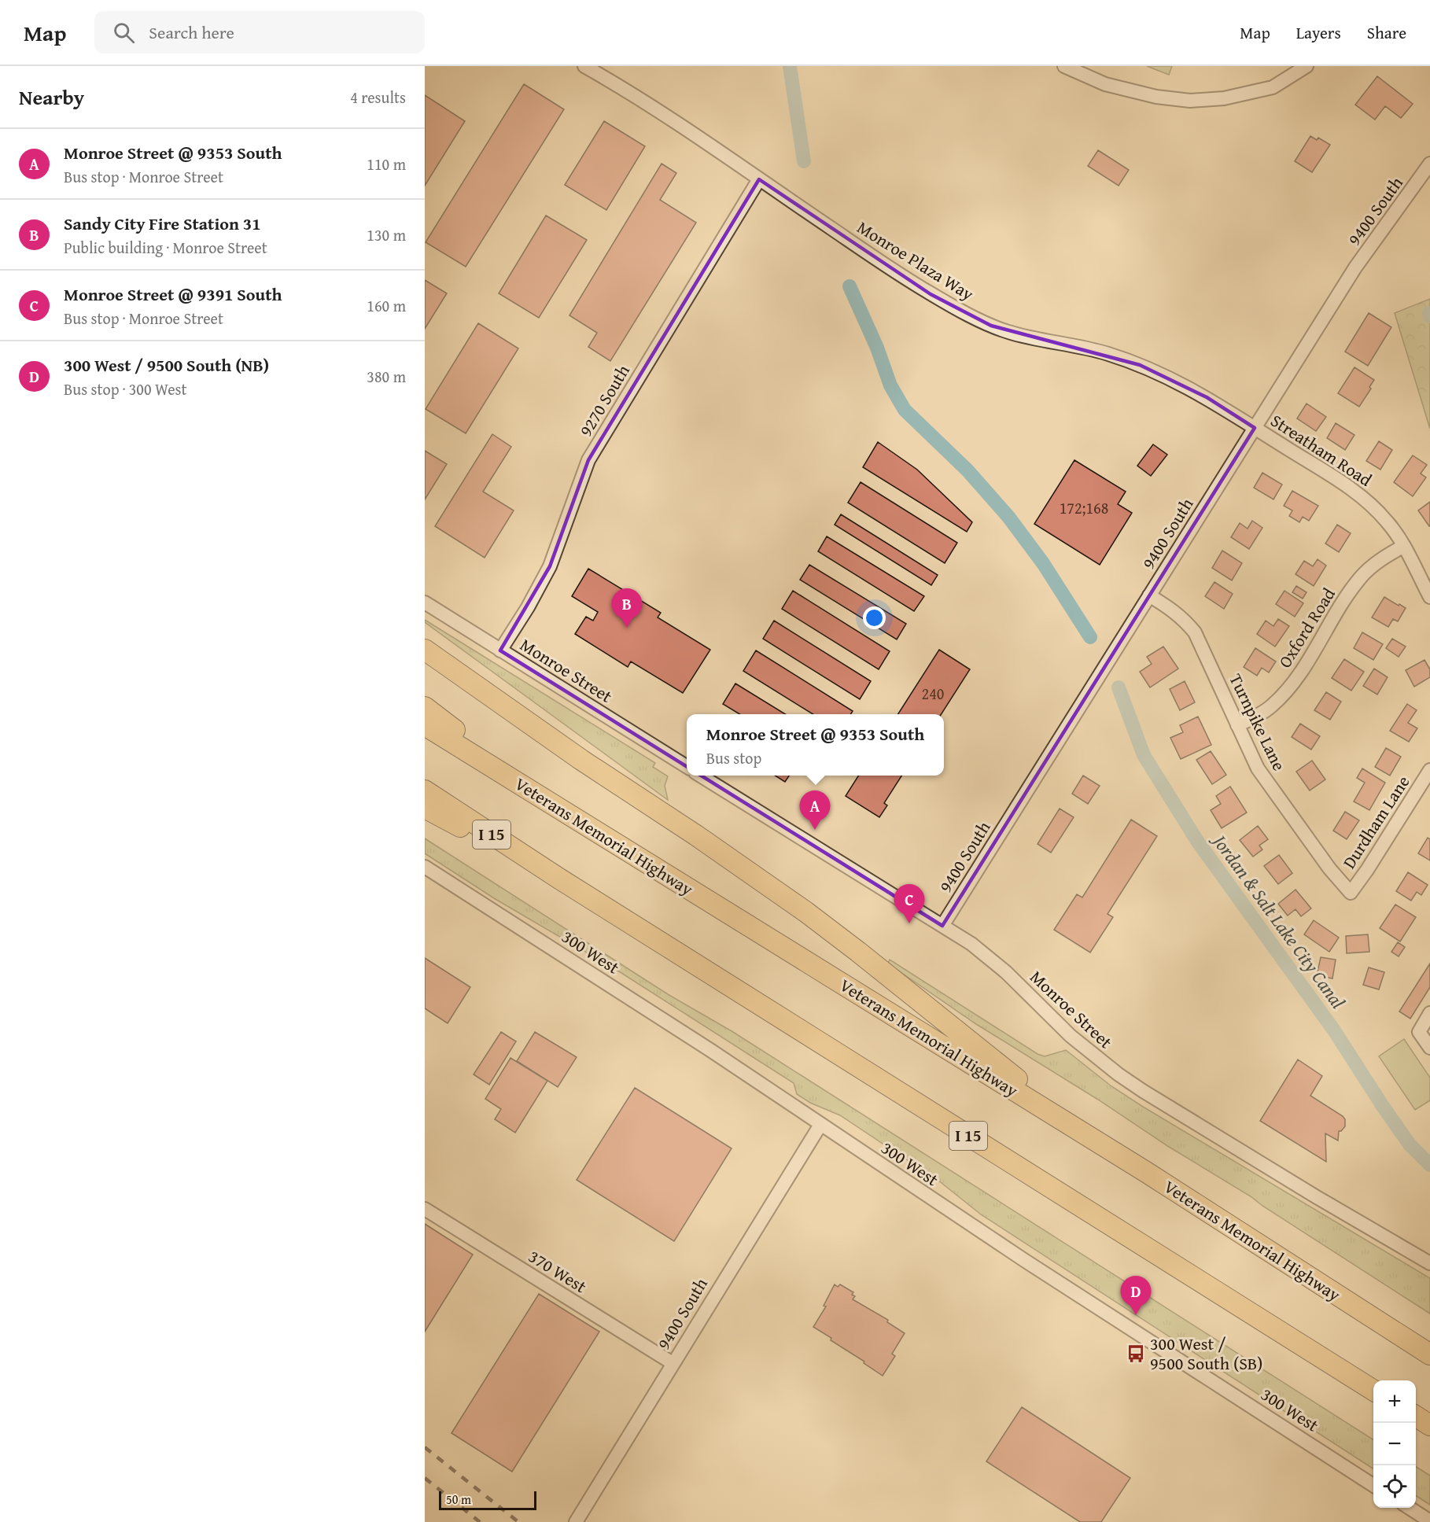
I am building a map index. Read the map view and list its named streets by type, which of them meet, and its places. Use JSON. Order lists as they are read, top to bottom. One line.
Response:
{"streets":{"highway":["I 15","Veterans Memorial Highway"],"street":["9400 South","Monroe Plaza Way","9270 South","Streatham Road","Oxford Road","Monroe Street","Turnpike Lane","Durdham Lane","300 West","370 West"]},"crossings":[["9400 South","Monroe Plaza Way"],["9400 South","Streatham Road"],["9400 South","Monroe Street"],["9400 South","Turnpike Lane"],["9400 South","300 West"],["9400 South","370 West"],["Monroe Plaza Way","9270 South"],["Monroe Plaza Way","Streatham Road"],["9270 South","Monroe Street"],["Streatham Road","Oxford Road"],["Oxford Road","Turnpike Lane"],["Turnpike Lane","Durdham Lane"]],"water":["Jordan & Salt Lake City Canal"],"places":{"bus stop":["300 West / 9500 South (SB)"]},"house_numbers":["172;168","240"],"scale_bar":"50 m","page":{"header":"Map","search":"Search here","nav":["Map","Layers","Share"],"heading":["Nearby","4 results"],"list":[{"mark":"A","name":"Monroe Street @ 9353 South","note":"Bus stop · Monroe Street","value":"110 m"},{"mark":"B","name":"Sandy City Fire Station 31","note":"Public building · Monroe Street","value":"130 m"},{"mark":"C","name":"Monroe Street @ 9391 South","note":"Bus stop · Monroe Street","value":"160 m"},{"mark":"D","name":"300 West / 9500 South (NB)","note":"Bus stop · 300 West","value":"380 m"}],"pins":["B","A","C","D"],"popup":["Monroe Street @ 9353 South","Bus stop"],"map_buttons":["+","−"],"scale":"50 m"}}
